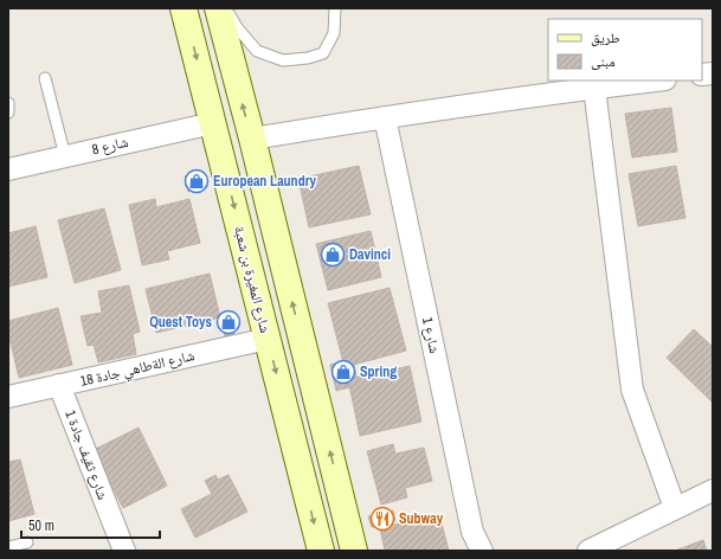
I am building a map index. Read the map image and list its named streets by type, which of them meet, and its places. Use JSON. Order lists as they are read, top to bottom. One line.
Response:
{"streets":{"main road":["شارع المغيرة بن شعبة"],"street":["شارع 8","شارع 1","شارع الةطاهي جادة 18","شارع ثقيف جادة 1"]},"crossings":[["شارع 8","شارع المغيرة بن شعبة"],["شارع المغيرة بن شعبة","شارع الةطاهي جادة 18"],["شارع الةطاهي جادة 18","شارع ثقيف جادة 1"]],"places":{"shop":["European Laundry","Davinci","Quest Toys","Spring"],"restaurant":["Subway"]},"legend":["طريق","مبنى"],"scale_bar":"50 m"}
